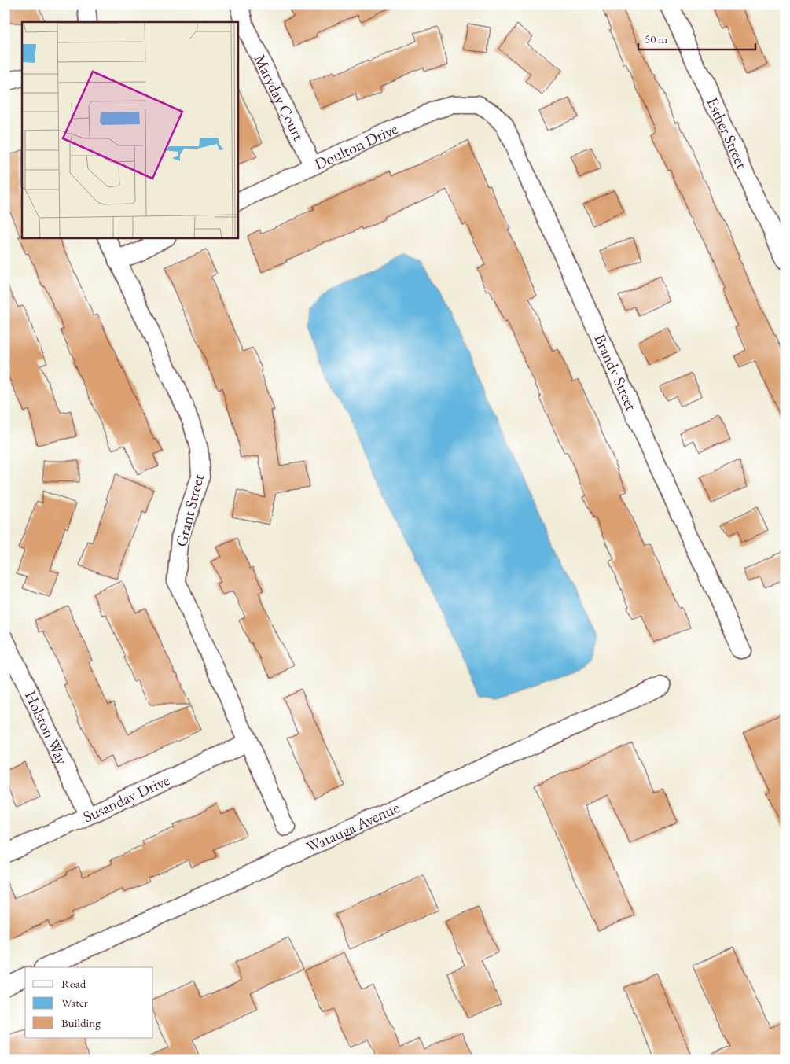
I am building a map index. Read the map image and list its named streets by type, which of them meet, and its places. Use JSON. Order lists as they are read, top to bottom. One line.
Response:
{"streets":{"street":["Maryday Court","Esther Street","Doulton Drive","Brandy Street","Grant Street","Holston Way","Susanday Drive","Watauga Avenue"]},"crossings":[["Maryday Court","Doulton Drive"],["Doulton Drive","Brandy Street"],["Grant Street","Susanday Drive"],["Holston Way","Susanday Drive"]],"legend":["Road","Water","Building"],"scale_bar":"50 m"}
